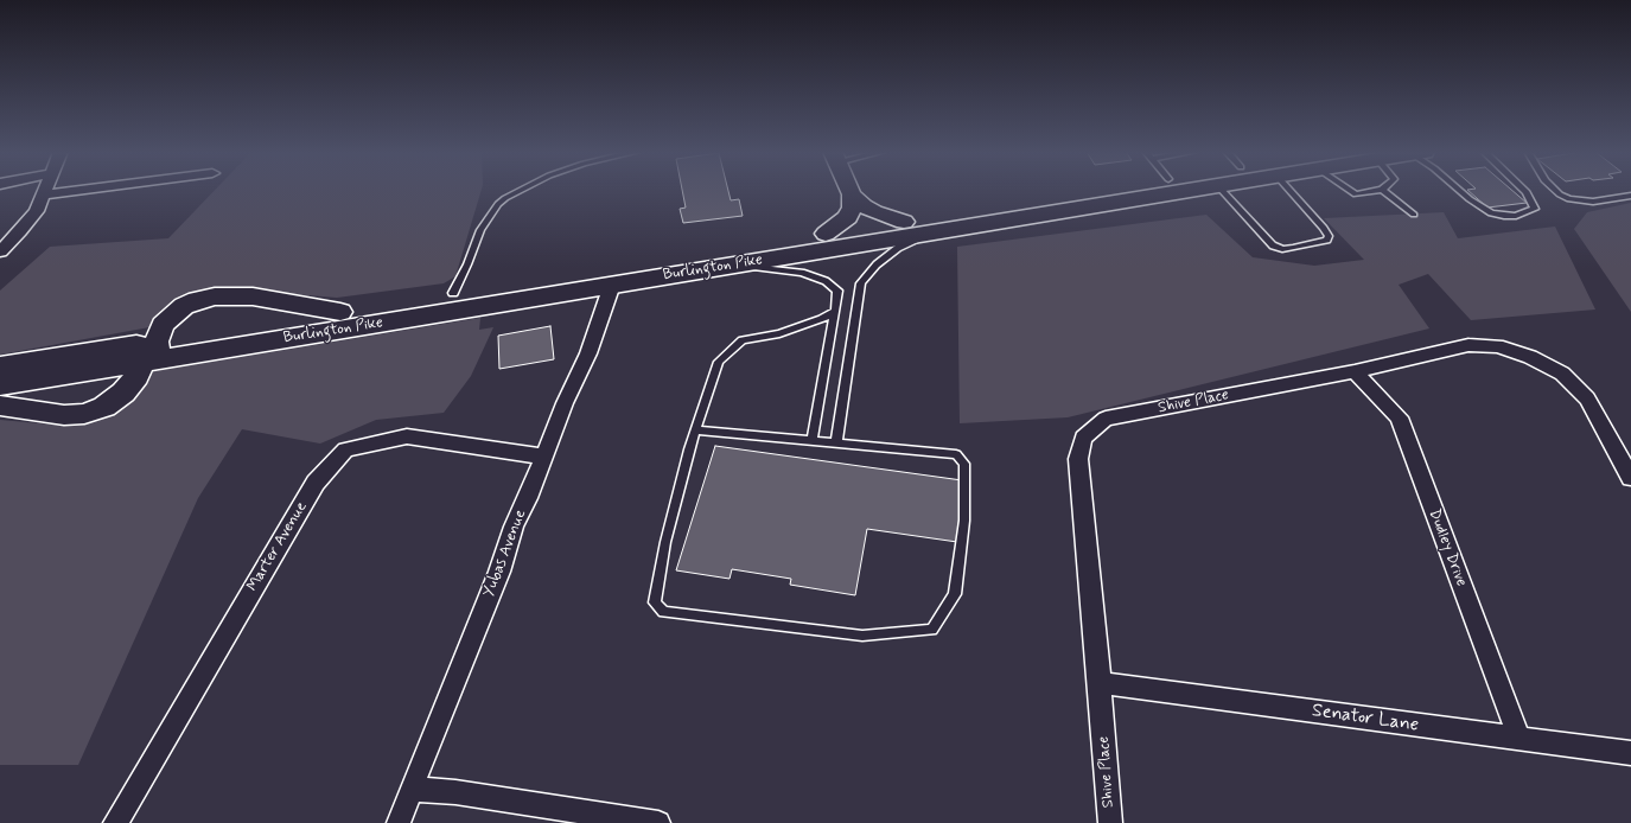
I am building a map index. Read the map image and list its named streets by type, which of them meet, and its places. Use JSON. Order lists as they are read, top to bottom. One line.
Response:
{"streets":{"highway":["Burlington Pike"],"street":["Shive Place","Marter Avenue","Dudley Drive","Yubas Avenue","Senator Lane"]},"crossings":[["Burlington Pike","Yubas Avenue"],["Shive Place","Dudley Drive"],["Shive Place","Senator Lane"],["Marter Avenue","Yubas Avenue"],["Dudley Drive","Senator Lane"]]}
